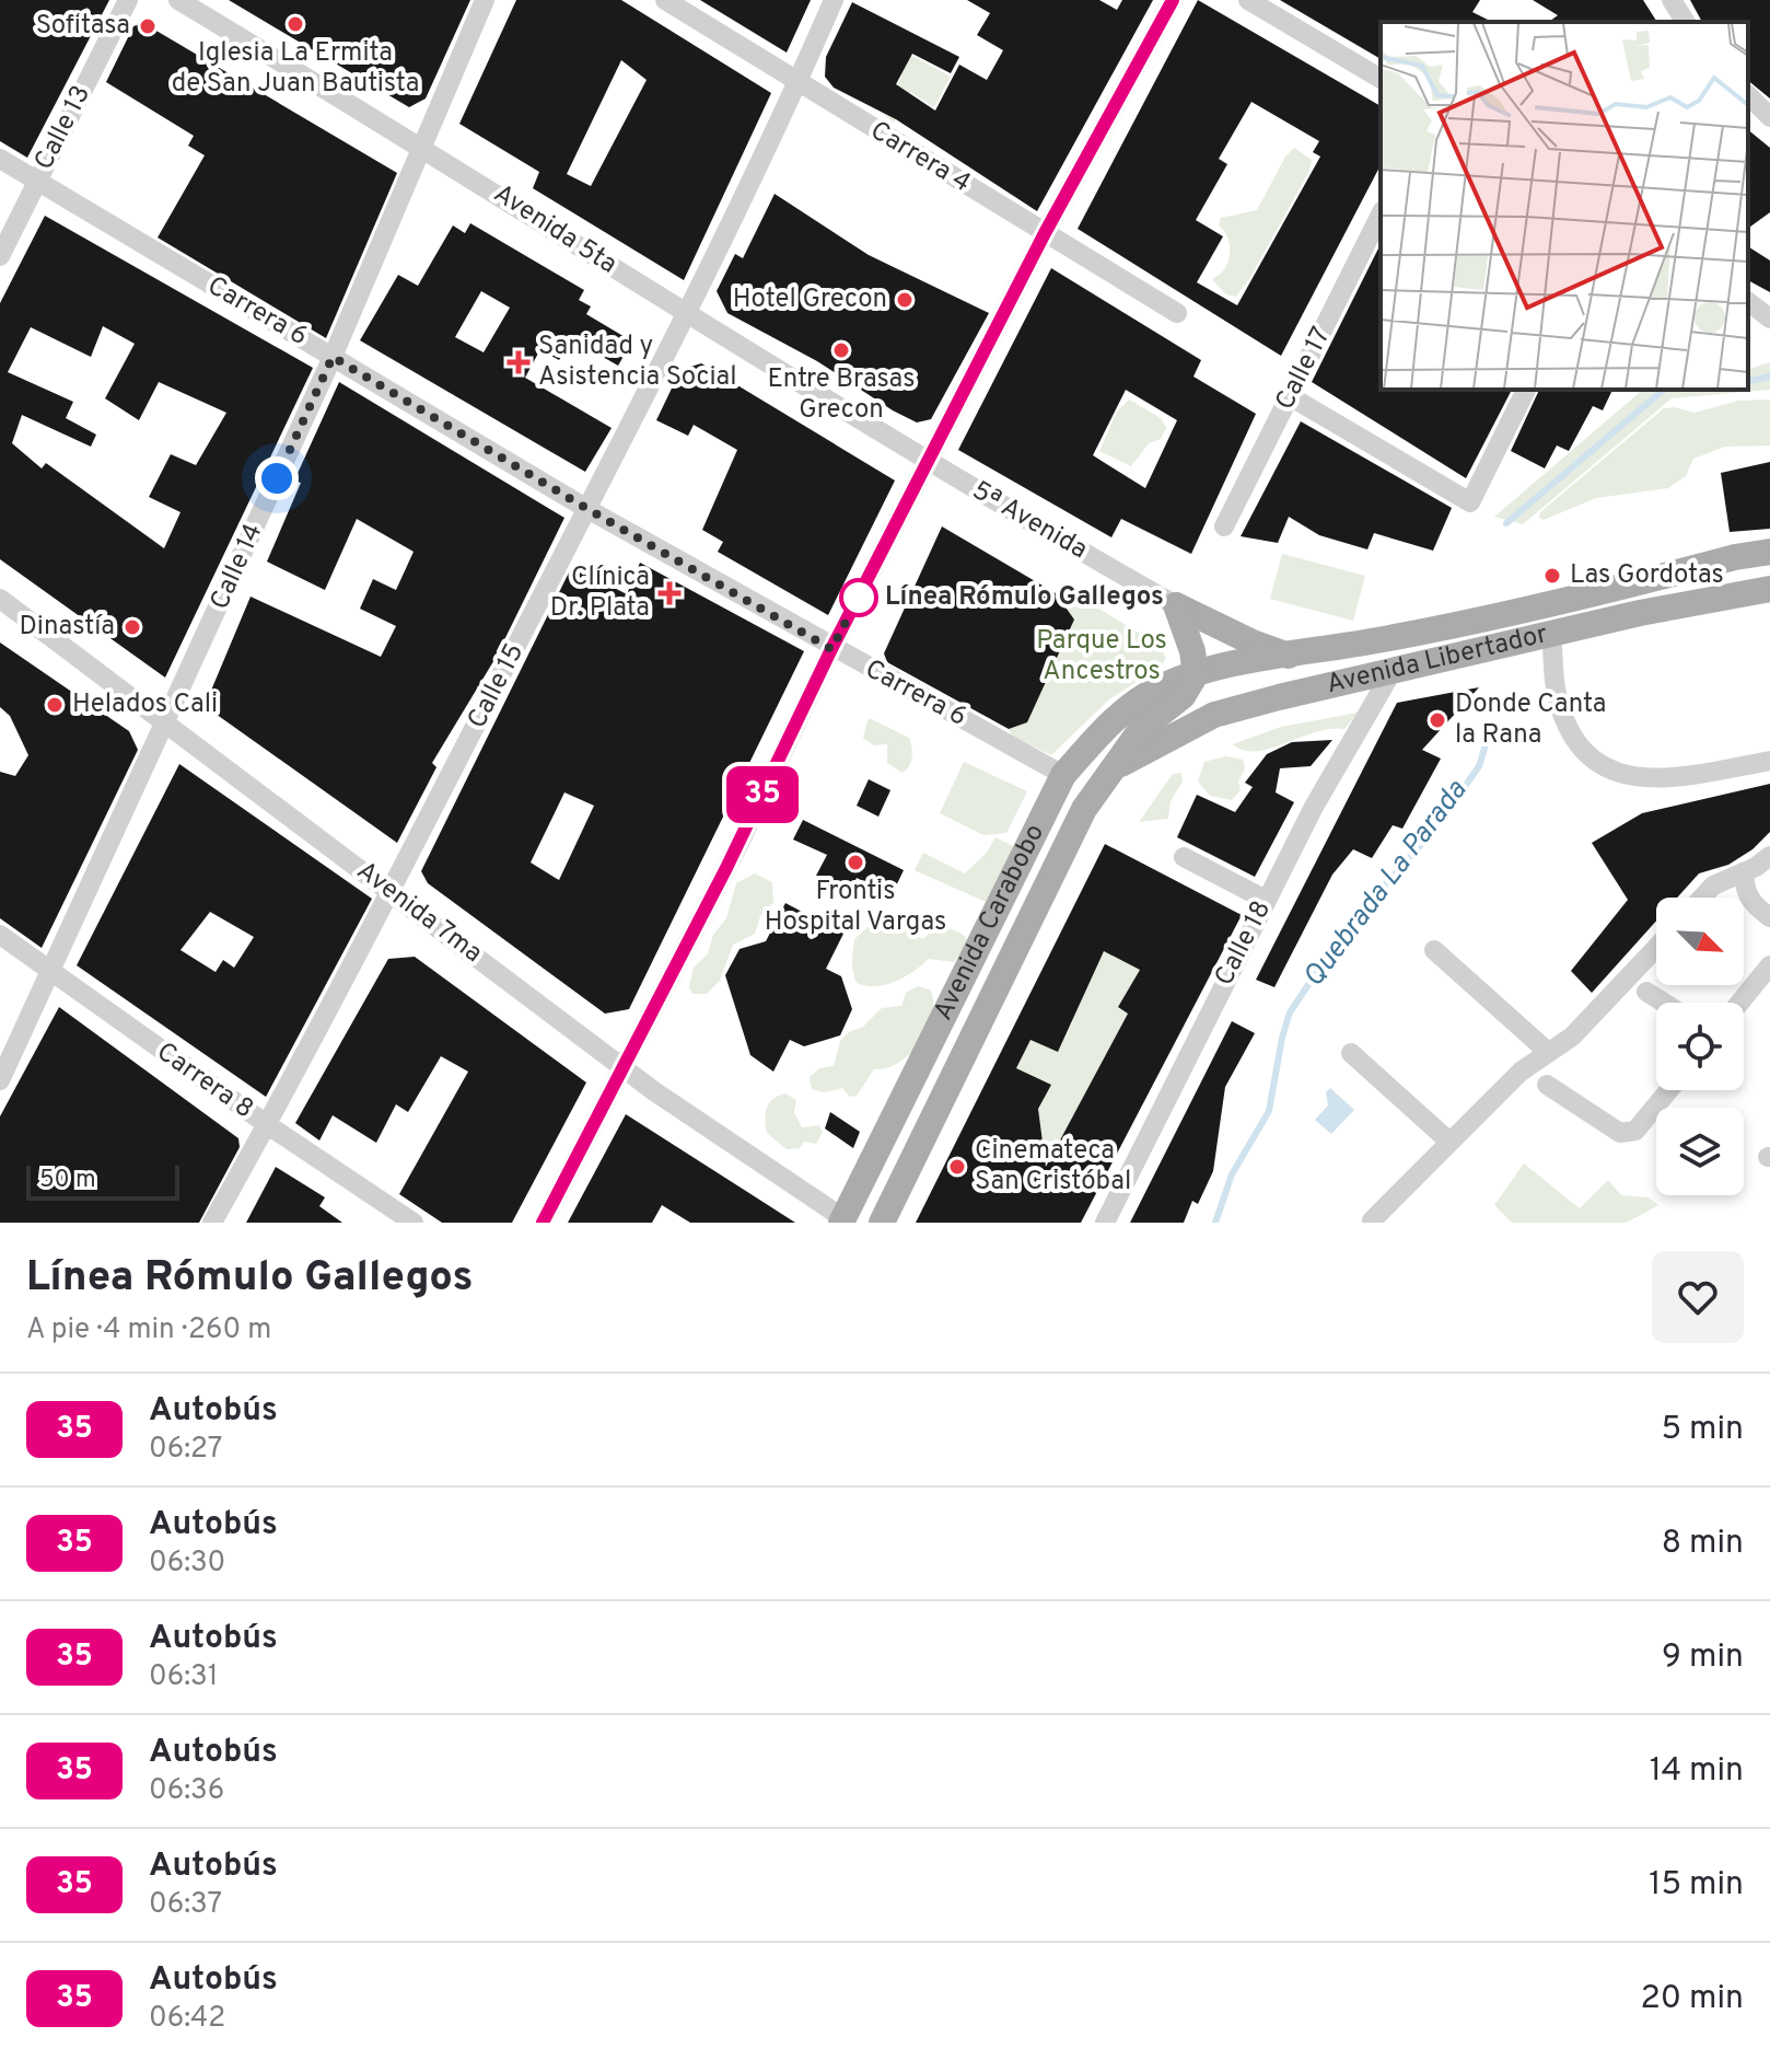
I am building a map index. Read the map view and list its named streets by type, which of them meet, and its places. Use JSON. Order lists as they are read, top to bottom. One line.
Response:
{"streets":{"main road":["Avenida Libertador","Avenida Carabobo"],"street":["Calle 13","Carrera 4","Avenida 5ta","Carrera 6","Calle 17","5ª Avenida","Calle 14","Calle 15","Avenida 7ma","Calle 18","Carrera 8"]},"crossings":[["Calle 13","Carrera 6"],["Carrera 4","Calle 15"],["Avenida 5ta","5ª Avenida"],["Avenida 5ta","Calle 14"],["Avenida 5ta","Calle 15"],["Carrera 6","Calle 14"],["Carrera 6","Calle 15"],["Carrera 6","Avenida Carabobo"],["Calle 14","Avenida 7ma"],["Calle 14","Carrera 8"],["Avenida Libertador","Avenida Carabobo"],["Avenida Libertador","Calle 18"],["Calle 15","Avenida 7ma"],["Calle 15","Carrera 8"],["Avenida 7ma","Avenida Carabobo"]],"water":["Quebrada La Parada"],"parks":["Parque Los Ancestros"],"places":{"other":["Iglesia La Ermita de San Juan Bautista","Sofitasa","Hotel Grecon","Entre Brasas Grecon","Las Gordotas","Línea Rómulo Gallegos","Dinastía","Helados Cali","Donde Canta la Rana","Frontis Hospital Vargas","Cinemateca San Cristóbal"],"health":["Sanidad y Asistencia Social","Clínica Dr. Plata"]},"lines":["bus line 35"],"scale_bar":"50 m","north":"bottom right","page":{"on_map":"35","scale":"50 m","heading":["Línea Rómulo Gallegos","A pie · 4 min · 260 m"],"list":[{"mark":"35","name":"Autobús","note":"06:27","value":"5 min"},{"mark":"35","name":"Autobús","note":"06:30","value":"8 min"},{"mark":"35","name":"Autobús","note":"06:31","value":"9 min"},{"mark":"35","name":"Autobús","note":"06:36","value":"14 min"},{"mark":"35","name":"Autobús","note":"06:37","value":"15 min"},{"mark":"35","name":"Autobús","note":"06:42","value":"20 min"}]}}
